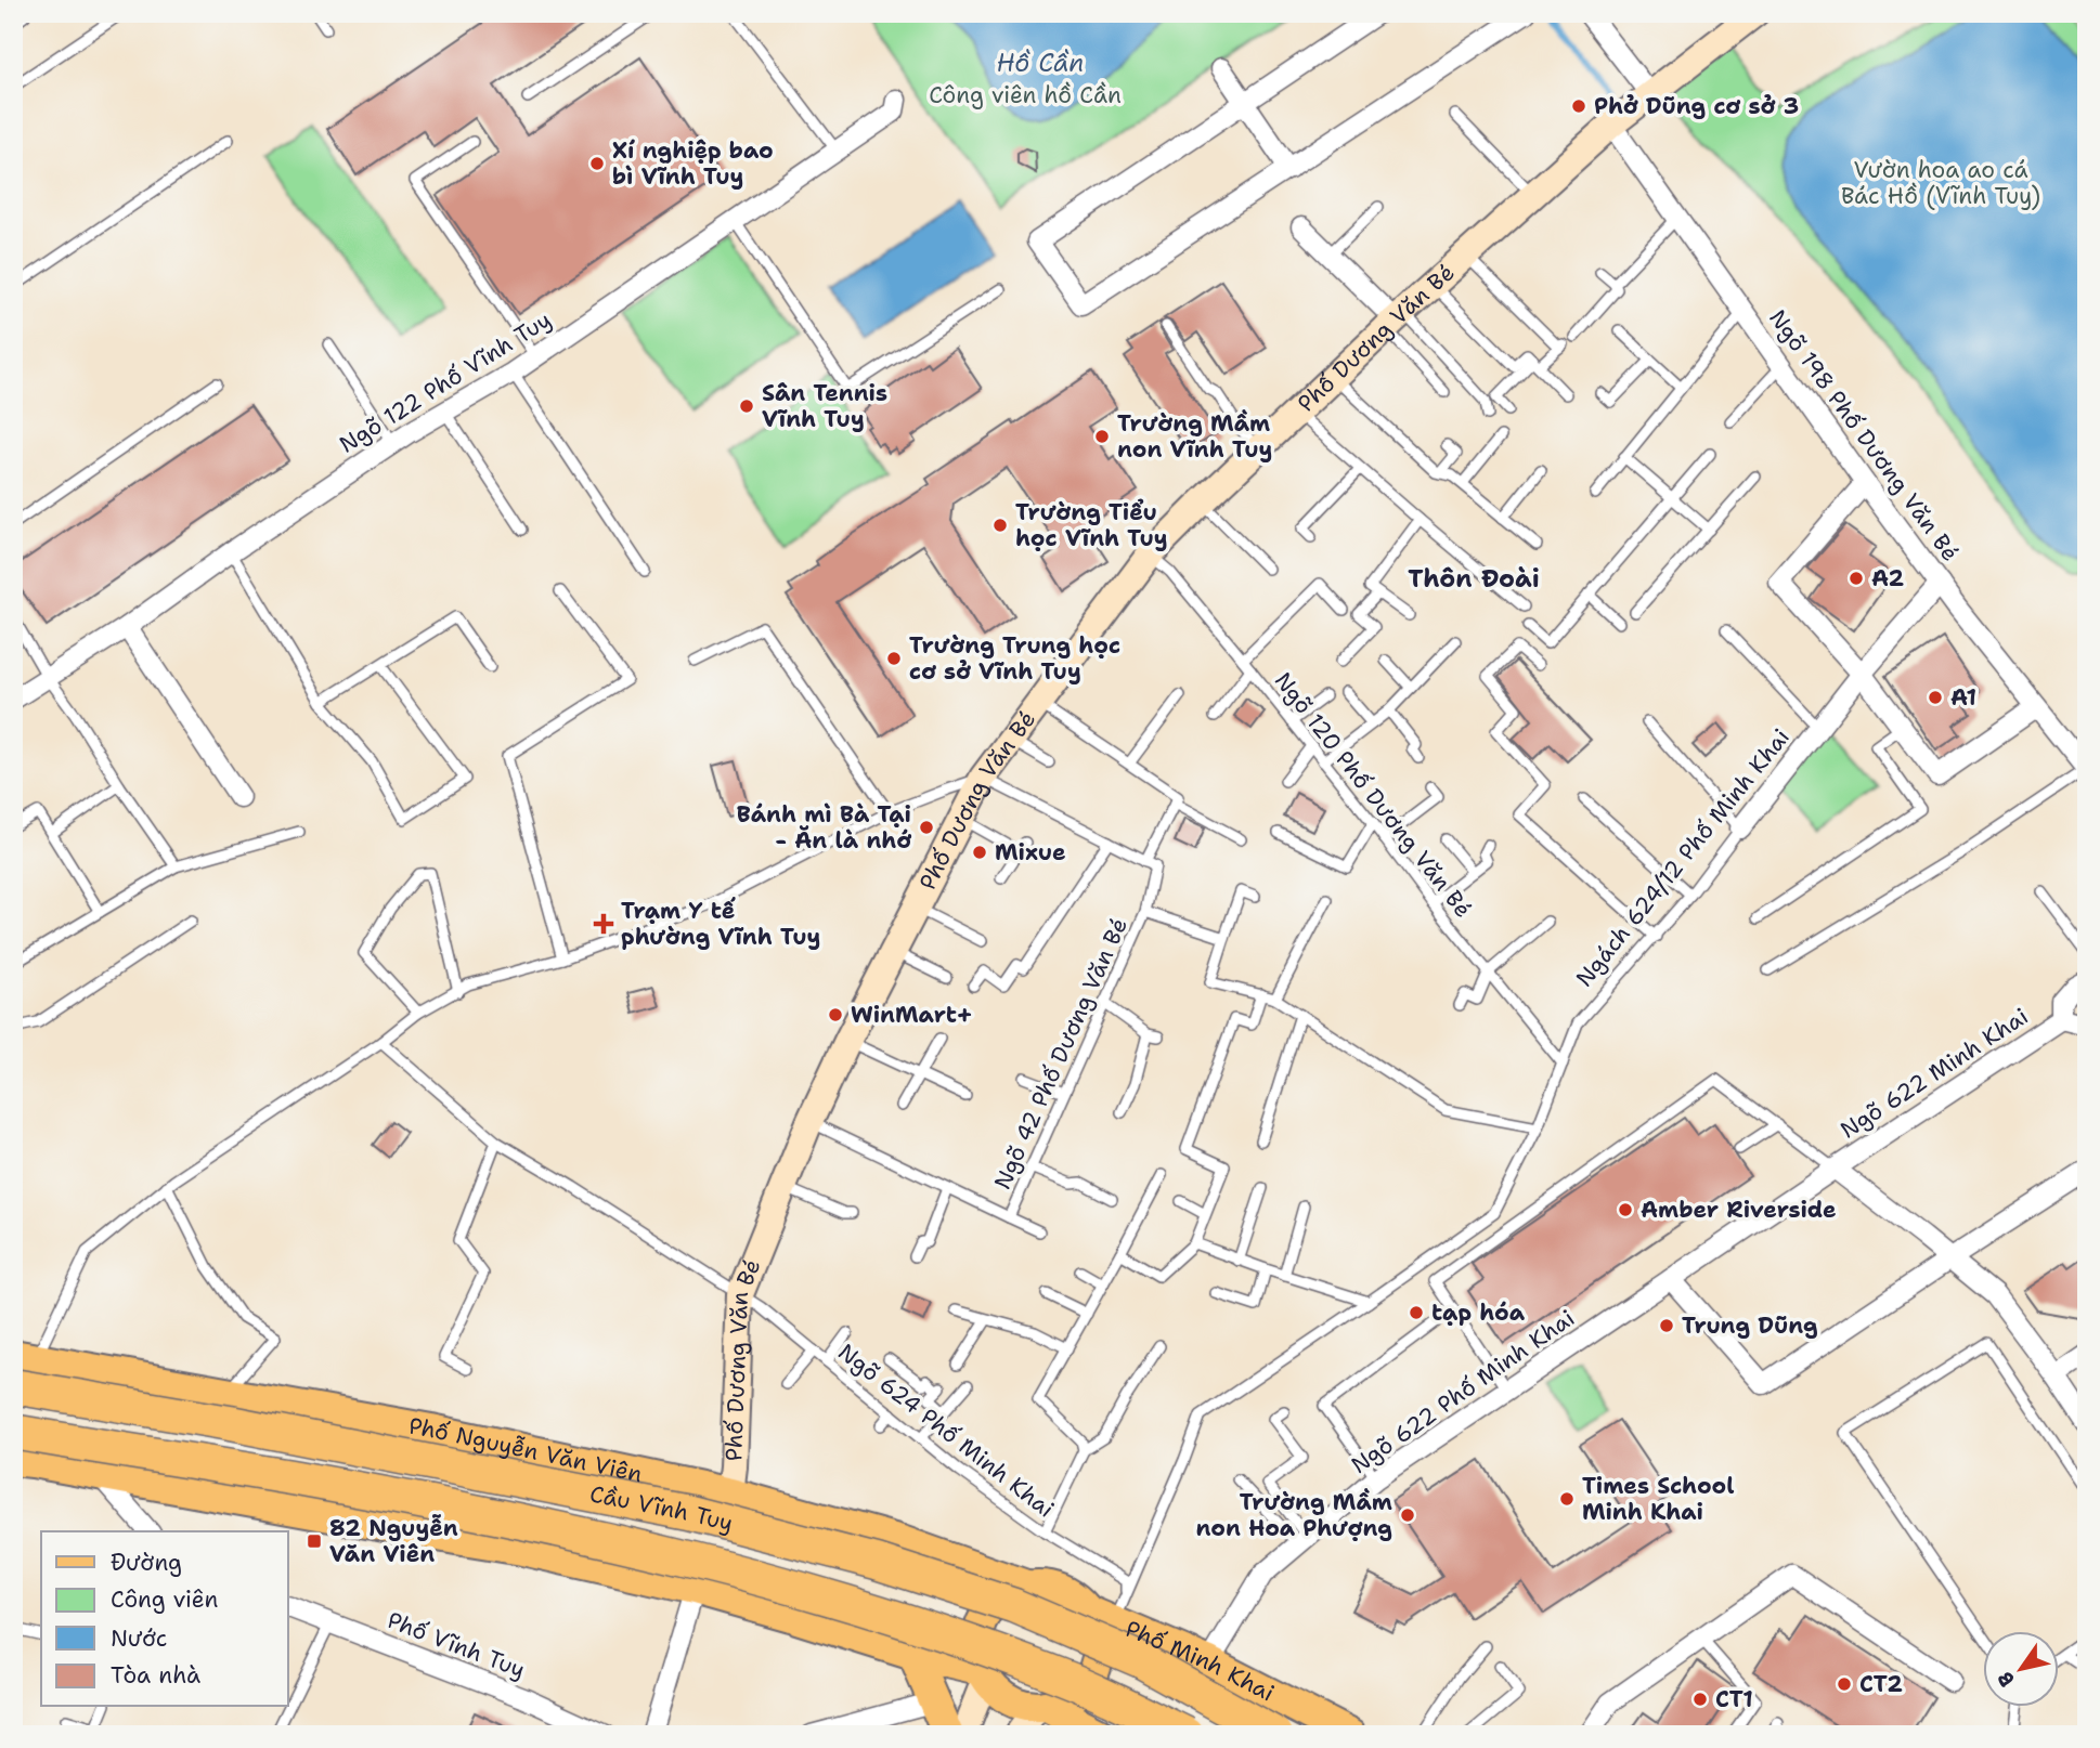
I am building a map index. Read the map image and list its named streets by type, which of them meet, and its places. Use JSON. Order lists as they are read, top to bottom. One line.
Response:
{"streets":{"highway":["Cầu Vĩnh Tuy"],"main road":["Phố Nguyễn Văn Viên","Phố Minh Khai"],"street":["Phố Dương Văn Bé","Ngõ 122 Phố Vĩnh Tuy","Ngõ 198 Phố Dương Văn Bé","Ngách 624/12 Phố Minh Khai","Ngõ 622 Minh Khai","Ngõ 622 Phố Minh Khai","Phố Vĩnh Tuy"],"lane":["Ngõ 120 Phố Dương Văn Bé","Ngõ 42 Phố Dương Văn Bé","Ngõ 624 Phố Minh Khai"]},"crossings":[["Phố Dương Văn Bé","Ngõ 198 Phố Dương Văn Bé"],["Phố Dương Văn Bé","Ngõ 120 Phố Dương Văn Bé"],["Phố Dương Văn Bé","Ngõ 42 Phố Dương Văn Bé"],["Phố Dương Văn Bé","Ngõ 624 Phố Minh Khai"],["Phố Dương Văn Bé","Phố Nguyễn Văn Viên"],["Ngõ 198 Phố Dương Văn Bé","Ngách 624/12 Phố Minh Khai"],["Ngõ 120 Phố Dương Văn Bé","Ngách 624/12 Phố Minh Khai"],["Ngách 624/12 Phố Minh Khai","Ngõ 624 Phố Minh Khai"],["Ngách 624/12 Phố Minh Khai","Phố Nguyễn Văn Viên"],["Ngách 624/12 Phố Minh Khai","Phố Minh Khai"],["Ngõ 622 Minh Khai","Ngõ 622 Phố Minh Khai"],["Ngõ 622 Phố Minh Khai","Phố Minh Khai"],["Phố Nguyễn Văn Viên","Phố Minh Khai"]],"districts":["Thôn Đoài"],"water":["Hồ Cần"],"parks":["Công viên hồ Cần","Vườn hoa ao cá Bác Hồ (Vĩnh Tuy)"],"places":{"other":["Phở Dũng cơ sở 3","Xí nghiệp bao bì Vĩnh Tuy","Sân Tennis Vĩnh Tuy","Trường Mầm non Vĩnh Tuy","Trường Tiểu học Vĩnh Tuy","A2","Trường Trung học cơ sở Vĩnh Tuy","A1","Bánh mì Bà Tại - Ăn là nhớ","Mixue","WinMart+","Amber Riverside","tạp hóa","Trung Dũng","Times School Minh Khai","Trường Mầm non Hoa Phượng","CT2","CT1"],"health":["Trạm Y tế phường Vĩnh Tuy"],"transit":["82 Nguyễn Văn Viên"]},"legend":["Đường","Công viên","Nước","Tòa nhà"],"north":"bottom left"}
